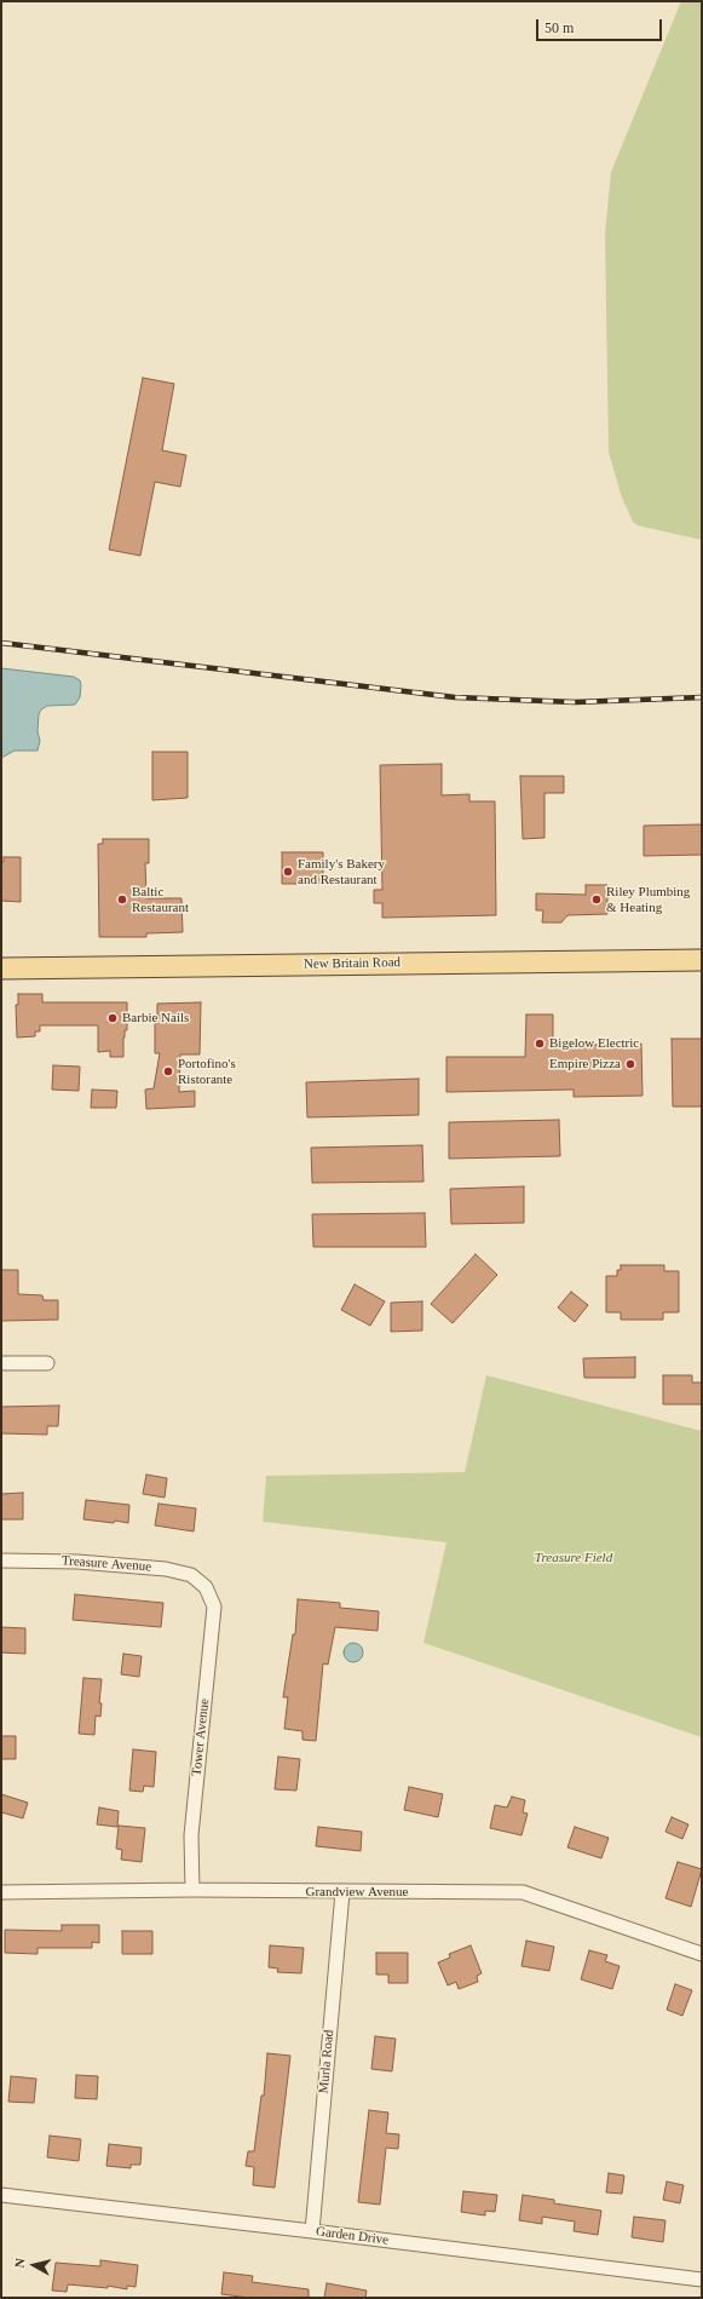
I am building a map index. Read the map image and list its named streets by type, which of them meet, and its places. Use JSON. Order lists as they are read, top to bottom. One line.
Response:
{"streets":{"main road":["New Britain Road"],"street":["Treasure Avenue","Tower Avenue","Grandview Avenue","Murla Road","Garden Drive"]},"crossings":[["Treasure Avenue","Tower Avenue"],["Tower Avenue","Grandview Avenue"],["Grandview Avenue","Murla Road"],["Murla Road","Garden Drive"]],"parks":["Treasure Field"],"places":["Family's Bakery and Restaurant","Baltic Restaurant","Riley Plumbing & Heating","Barbie Nails","Bigelow Electric","Empire Pizza","Portofino's Ristorante"],"scale_bar":"50 m","north":"left"}
